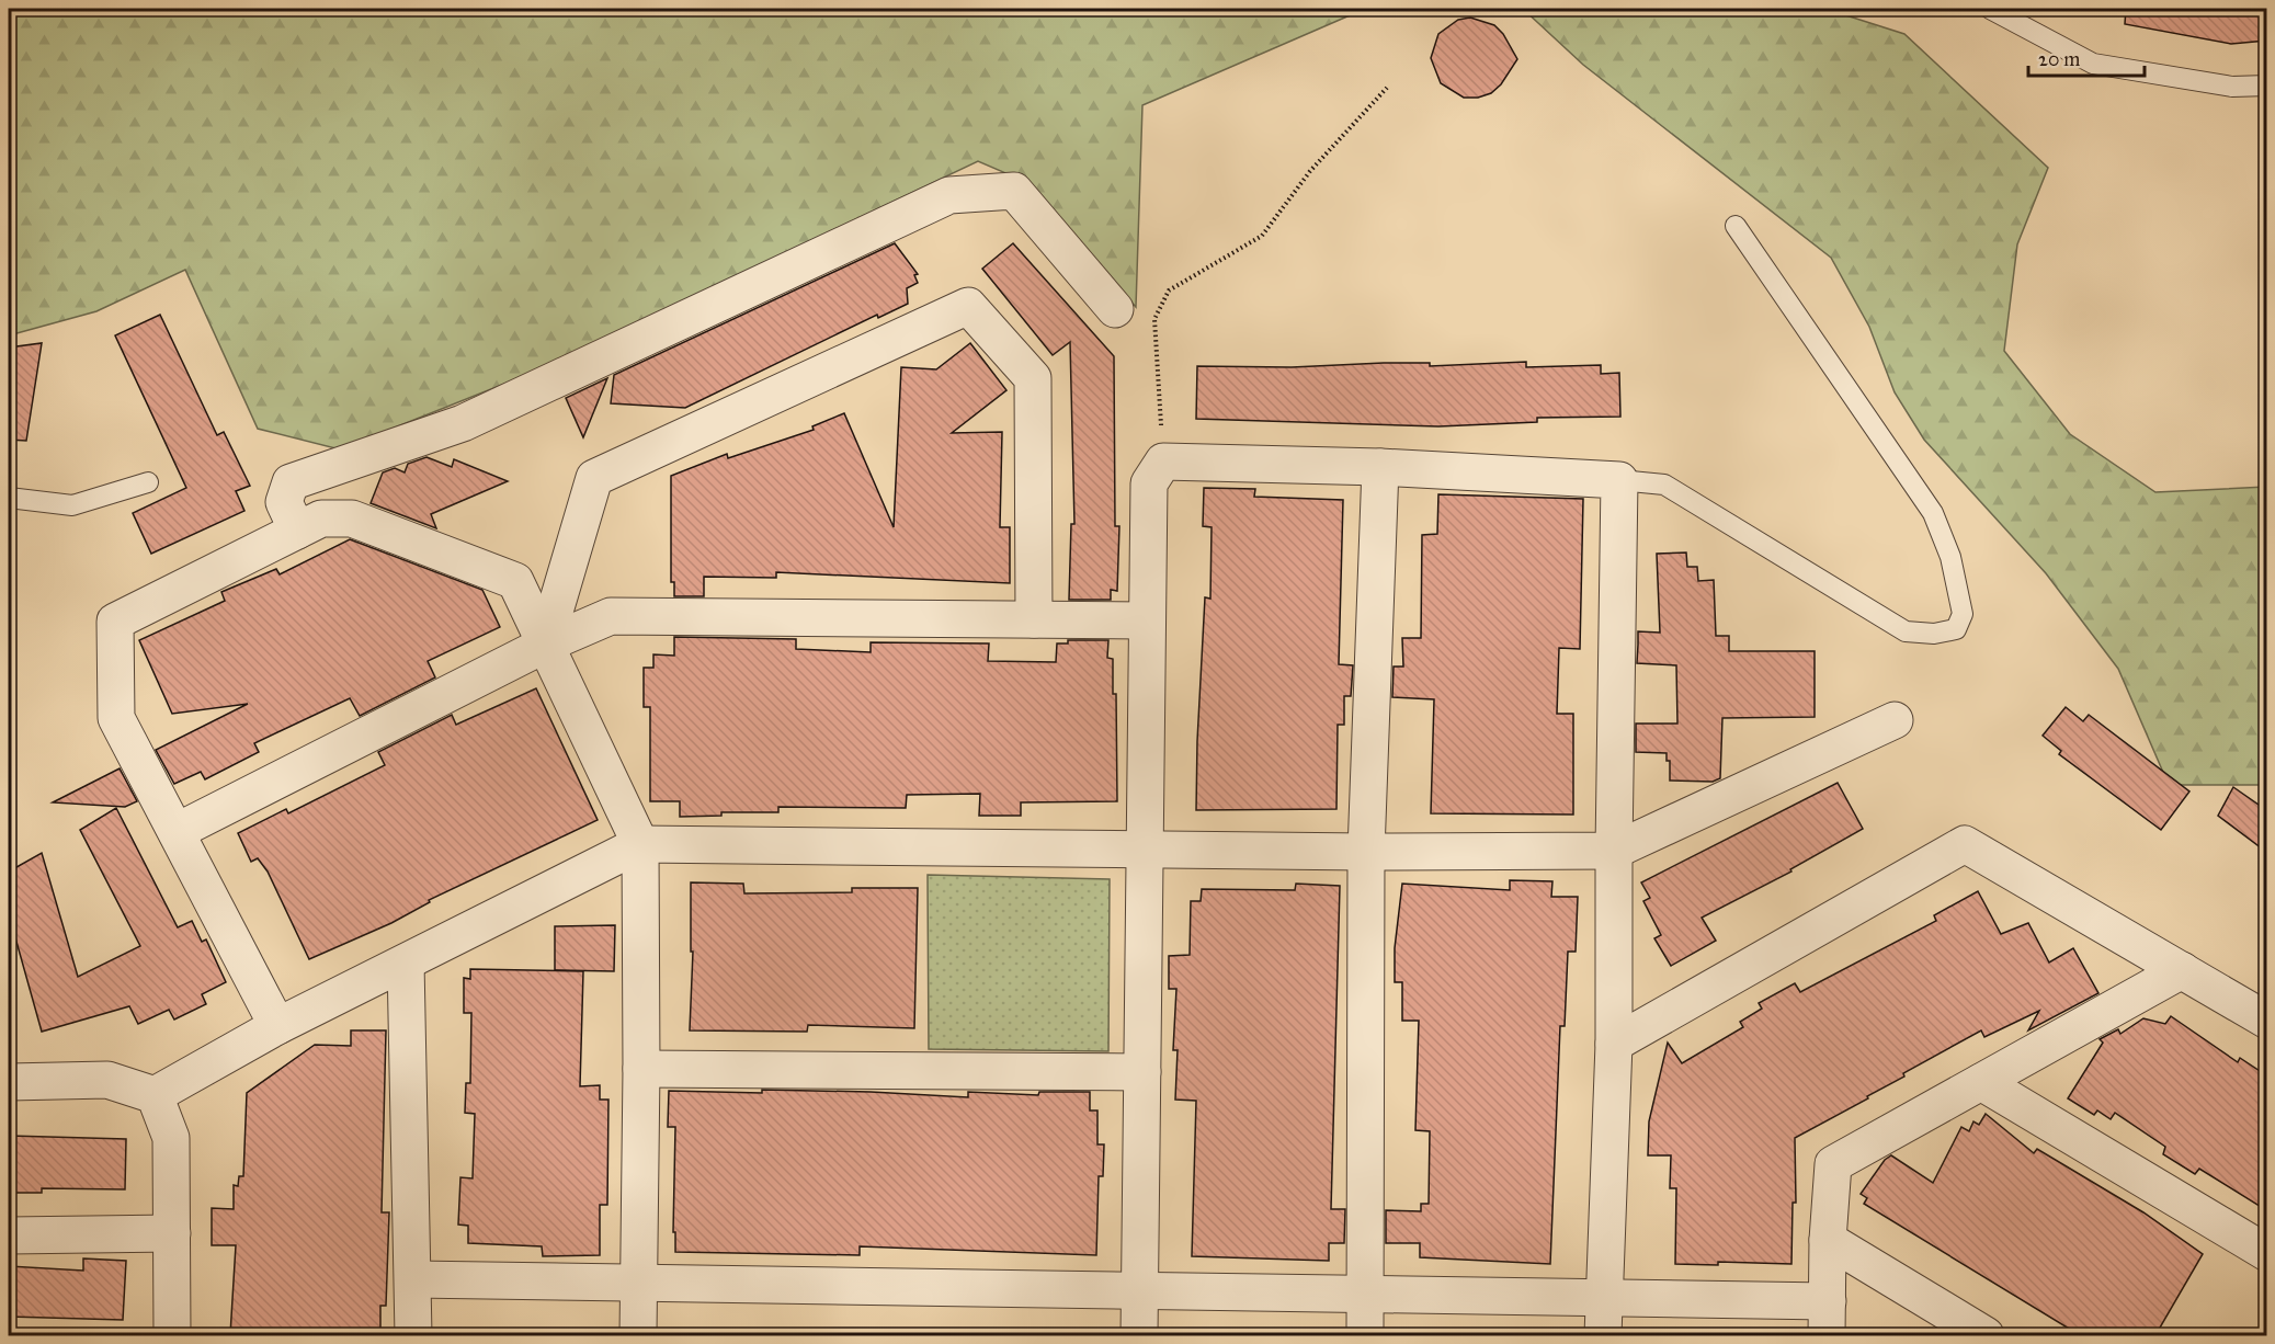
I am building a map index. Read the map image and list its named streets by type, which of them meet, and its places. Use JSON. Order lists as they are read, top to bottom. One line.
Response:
{"scale_bar":"20 m"}
